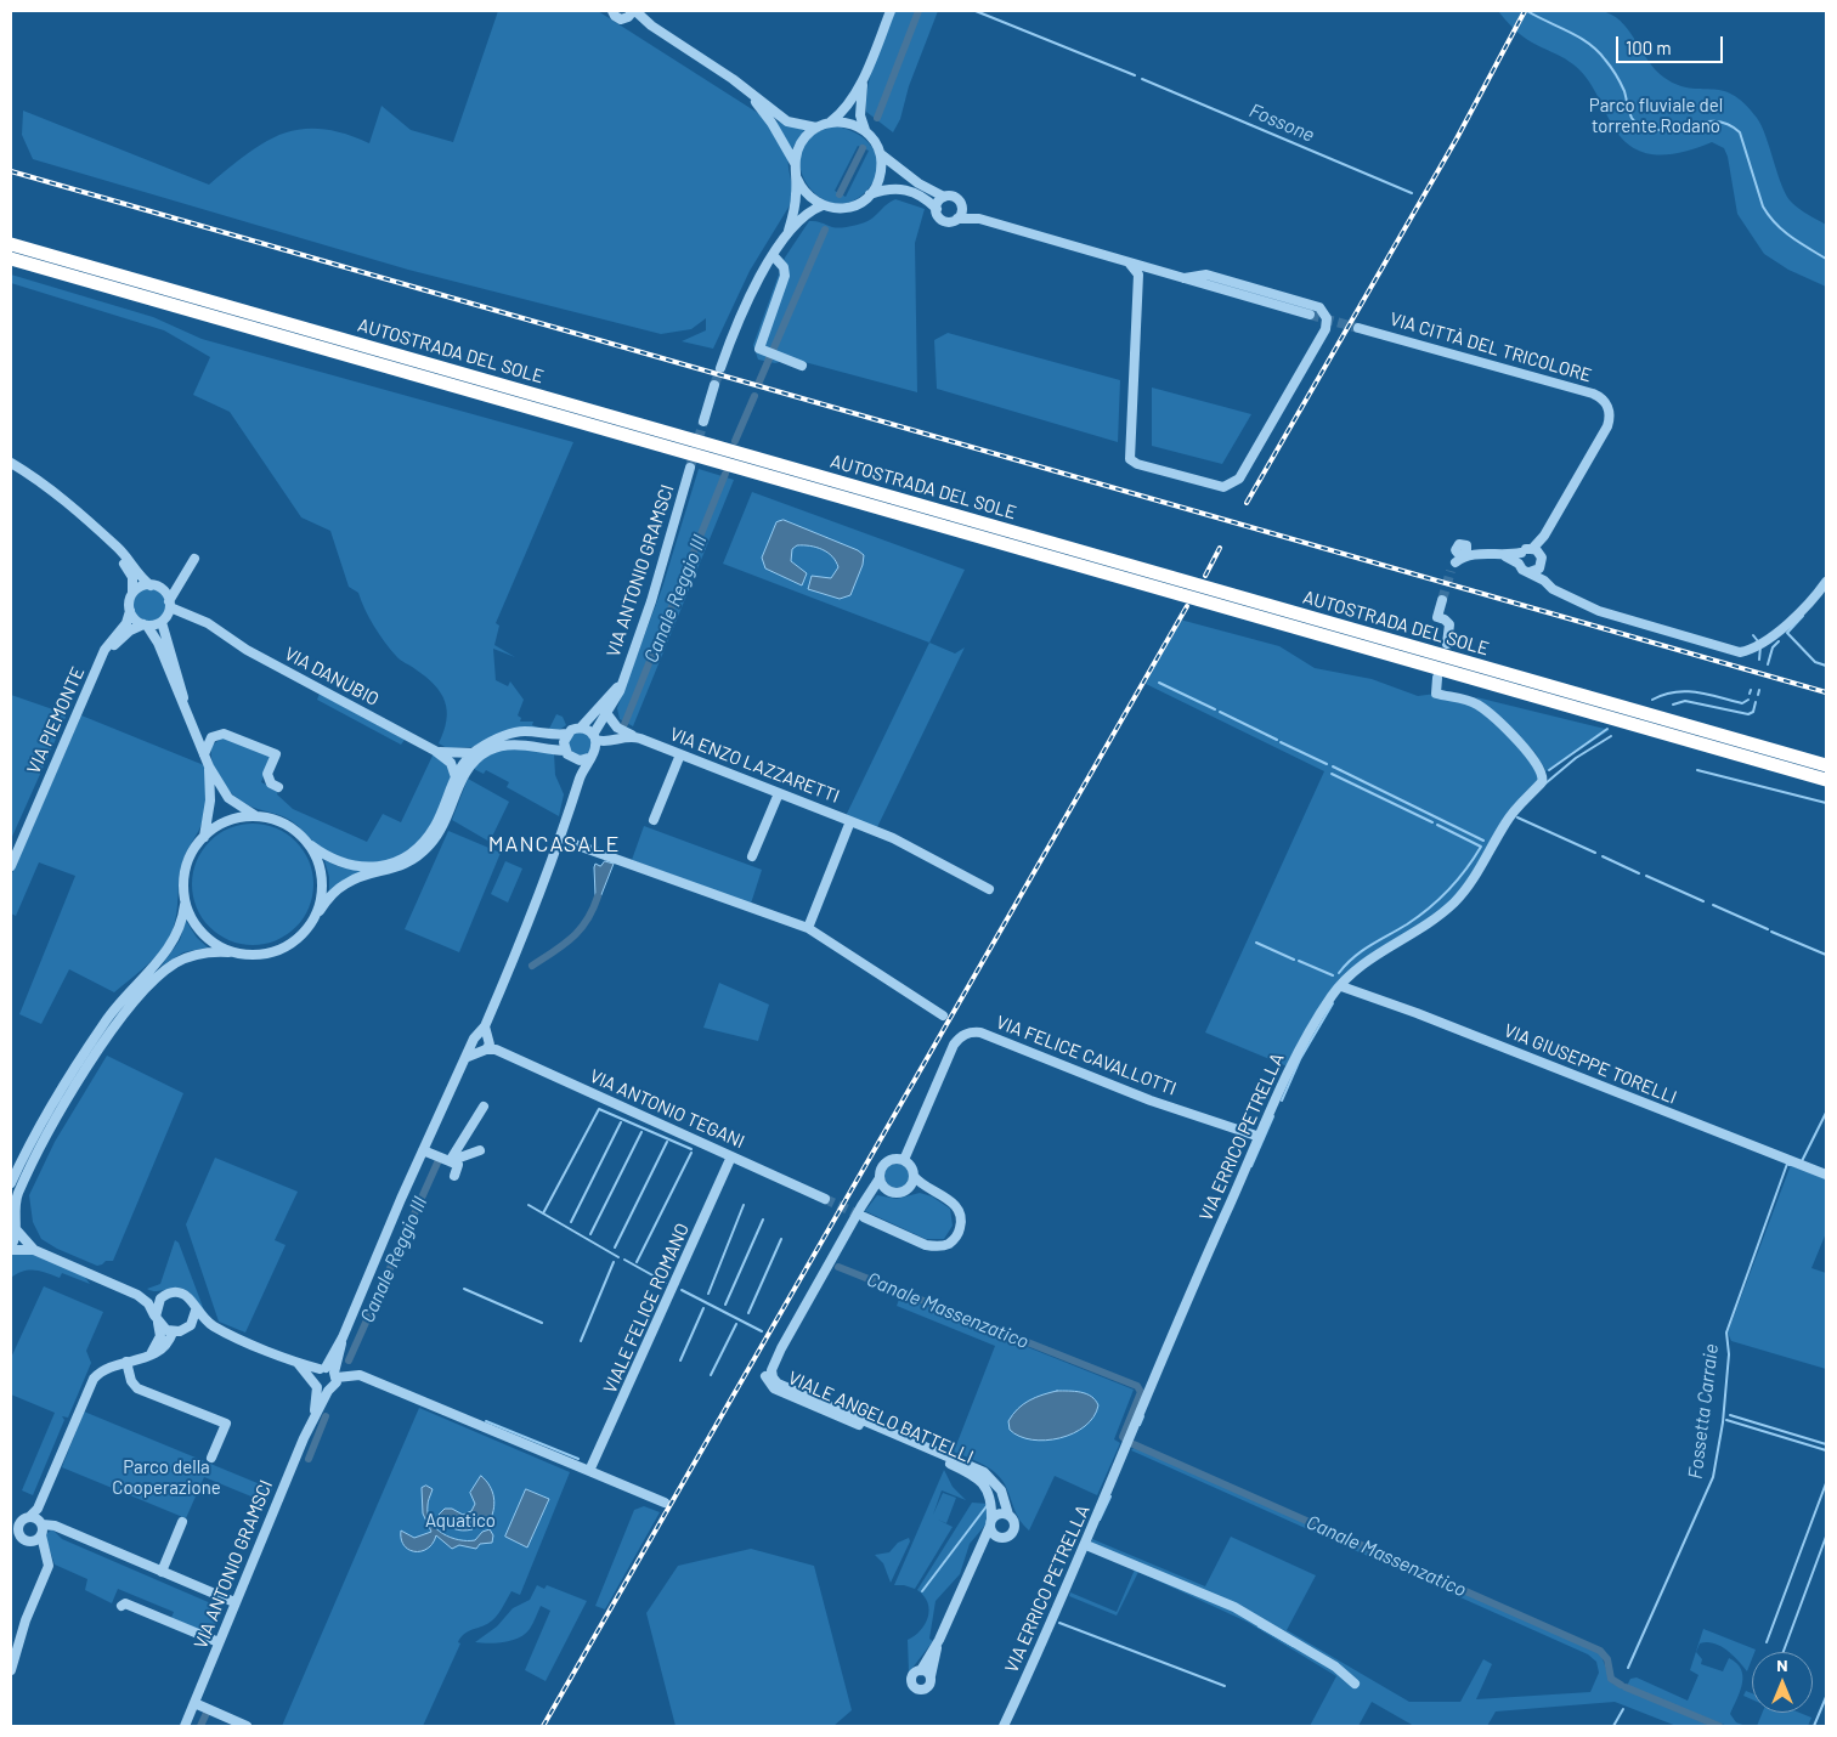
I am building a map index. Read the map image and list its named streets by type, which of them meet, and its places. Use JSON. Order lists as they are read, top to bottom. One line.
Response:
{"streets":{"highway":["AUTOSTRADA DEL SOLE"],"street":["VIA CITTÀ DEL TRICOLORE","VIA ANTONIO GRAMSCI","VIA DANUBIO","VIA PIEMONTE","VIA ENZO LAZZARETTI","VIA FELICE CAVALLOTTI","VIA GIUSEPPE TORELLI","VIA ANTONIO TEGANI","VIA ERRICO PETRELLA","VIALE FELICE ROMANO","VIALE ANGELO BATTELLI"]},"crossings":[["VIA ANTONIO GRAMSCI","VIA ENZO LAZZARETTI"],["VIA ANTONIO GRAMSCI","VIA ANTONIO TEGANI"],["VIA DANUBIO","VIA PIEMONTE"],["VIA FELICE CAVALLOTTI","VIA ERRICO PETRELLA"],["VIA FELICE CAVALLOTTI","VIALE ANGELO BATTELLI"],["VIA GIUSEPPE TORELLI","VIA ERRICO PETRELLA"],["VIA ANTONIO TEGANI","VIALE FELICE ROMANO"]],"districts":["MANCASALE"],"water":["Fossone","Canale Reggio III","Canale Massenzatico","Fossetta Carraie"],"parks":["Parco fluviale del torrente Rodano","Parco della Cooperazione","Aquatico"],"scale_bar":"100 m","north":"top"}
